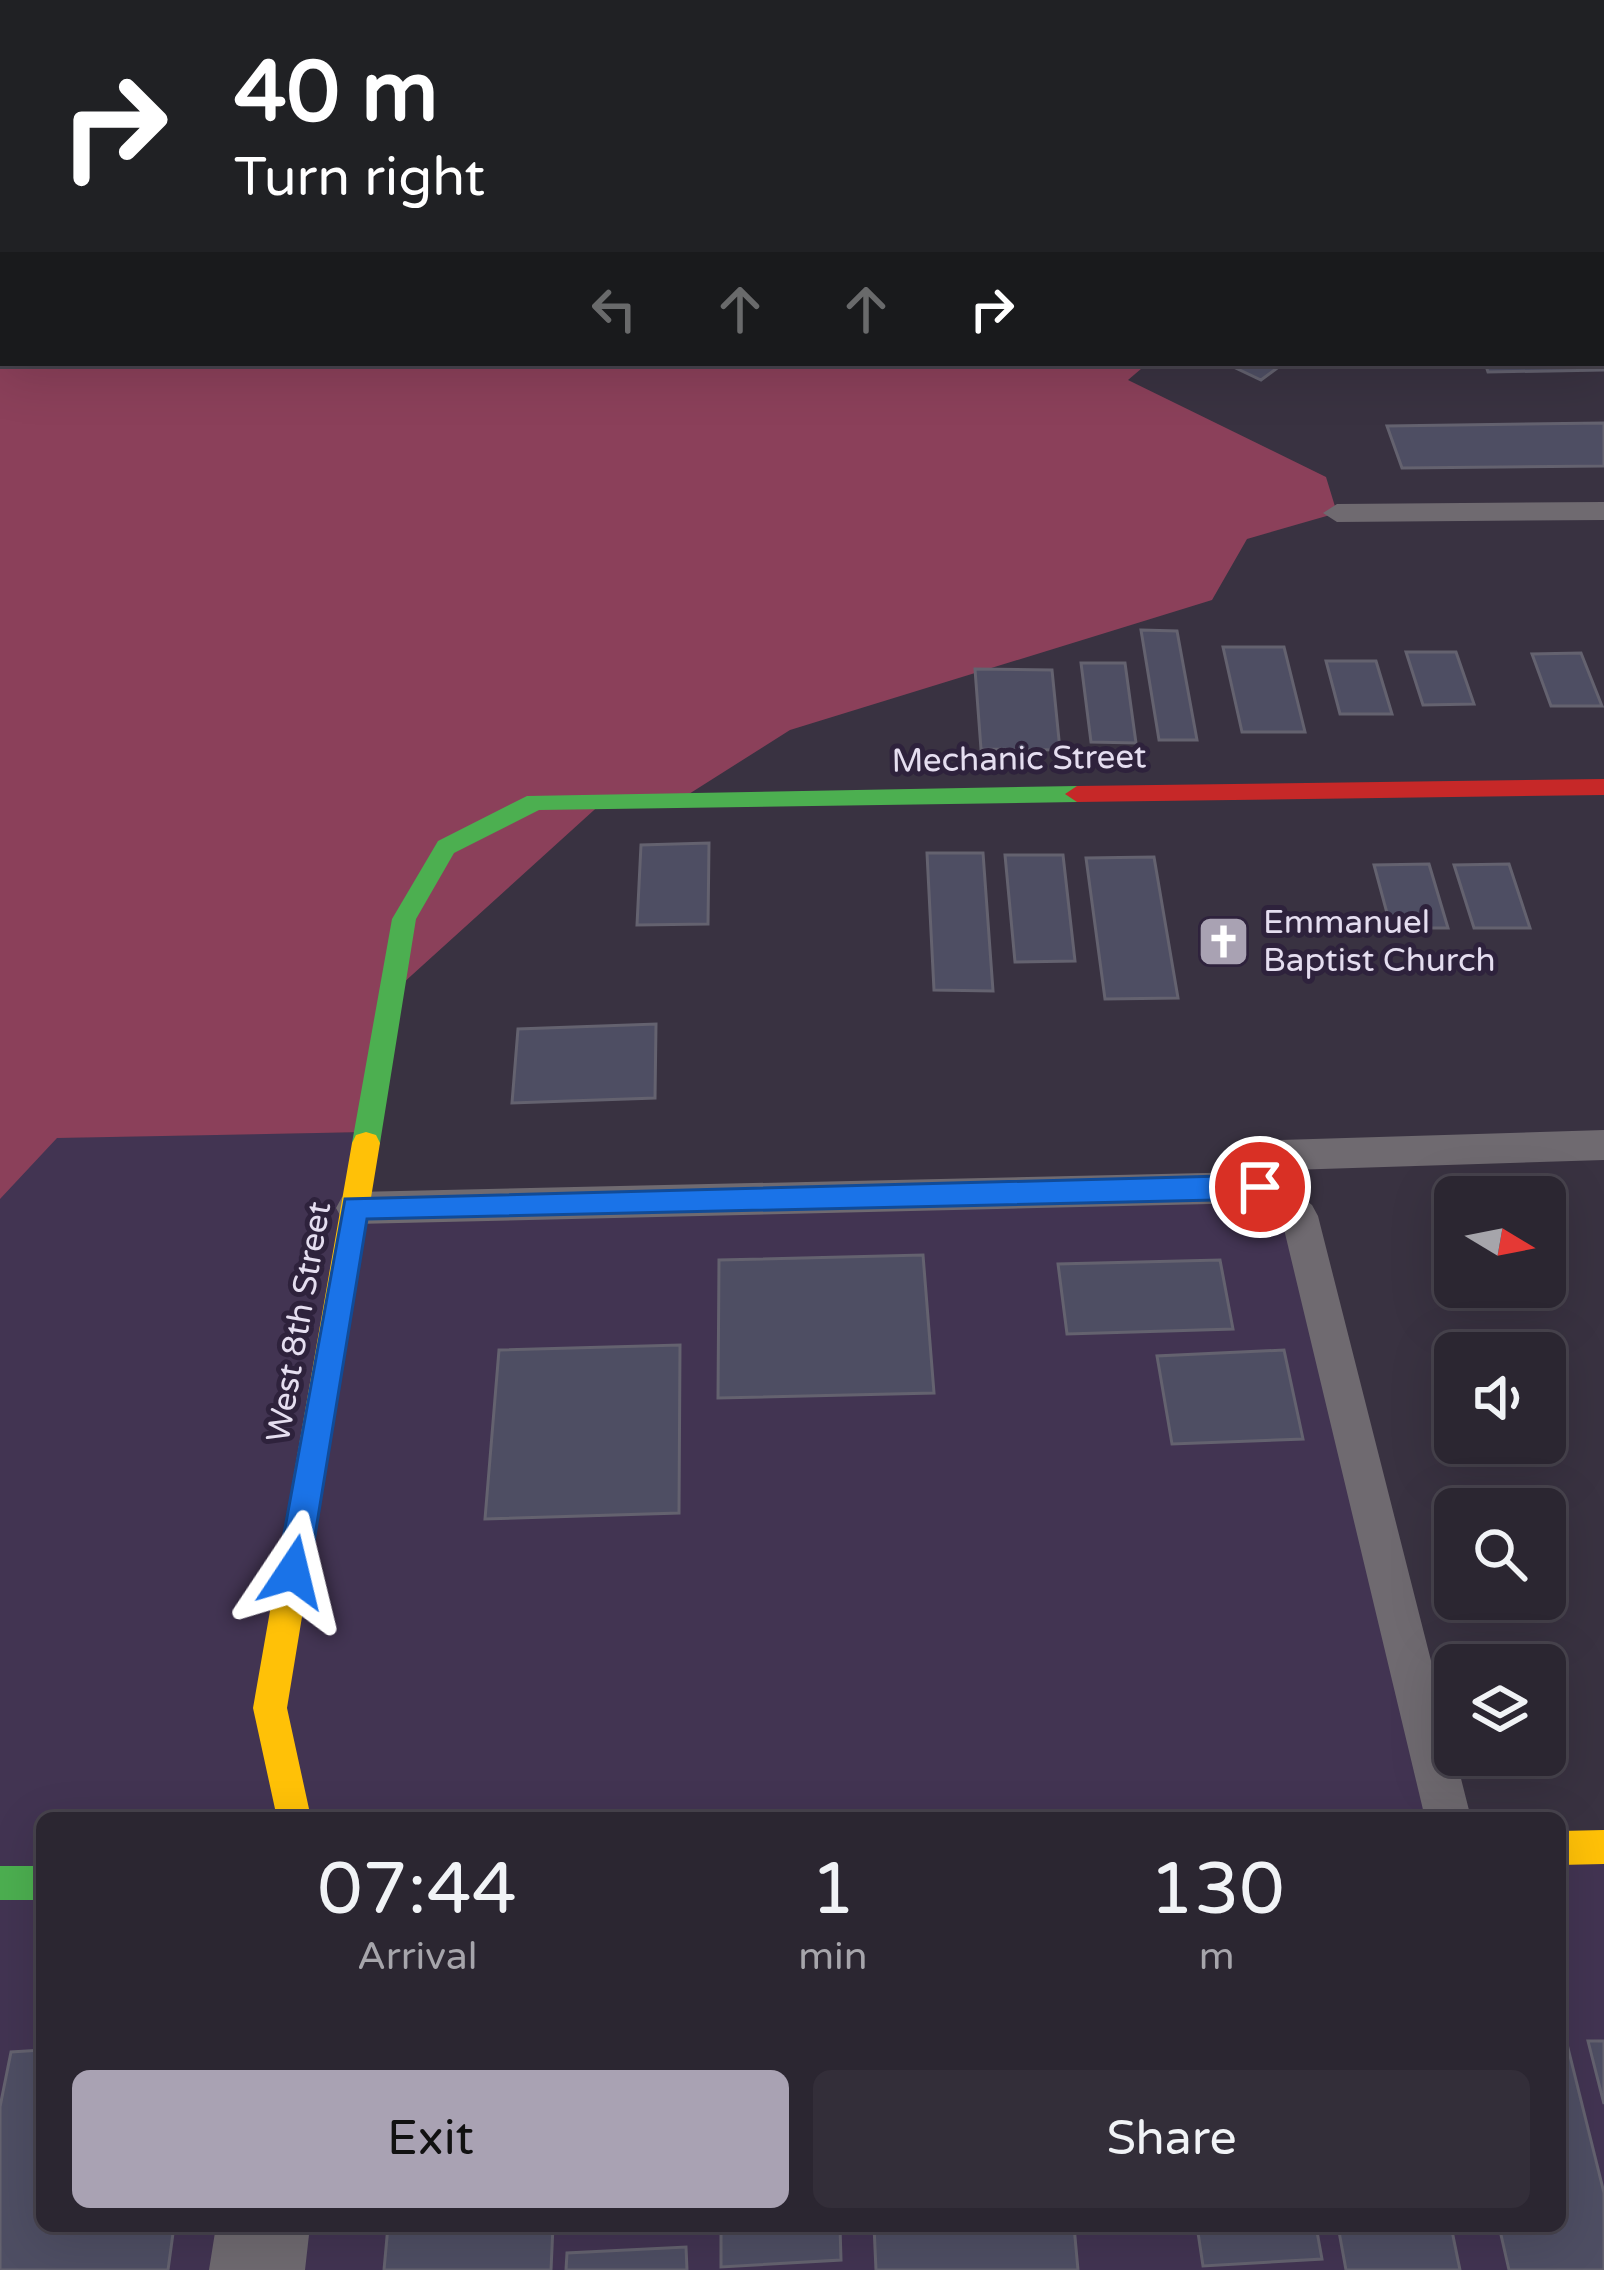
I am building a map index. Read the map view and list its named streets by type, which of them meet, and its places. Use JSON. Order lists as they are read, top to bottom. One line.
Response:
{"streets":{"street":["Mechanic Street","West 8th Street"]},"crossings":[["Mechanic Street","West 8th Street"]],"places":{"church":["Emmanuel Baptist Church"]},"north":"right","page":{"turn":["40 m","Turn right"],"eta":["07:44","Arrival","1","min","130","m"],"buttons":["Exit","Share"]}}
